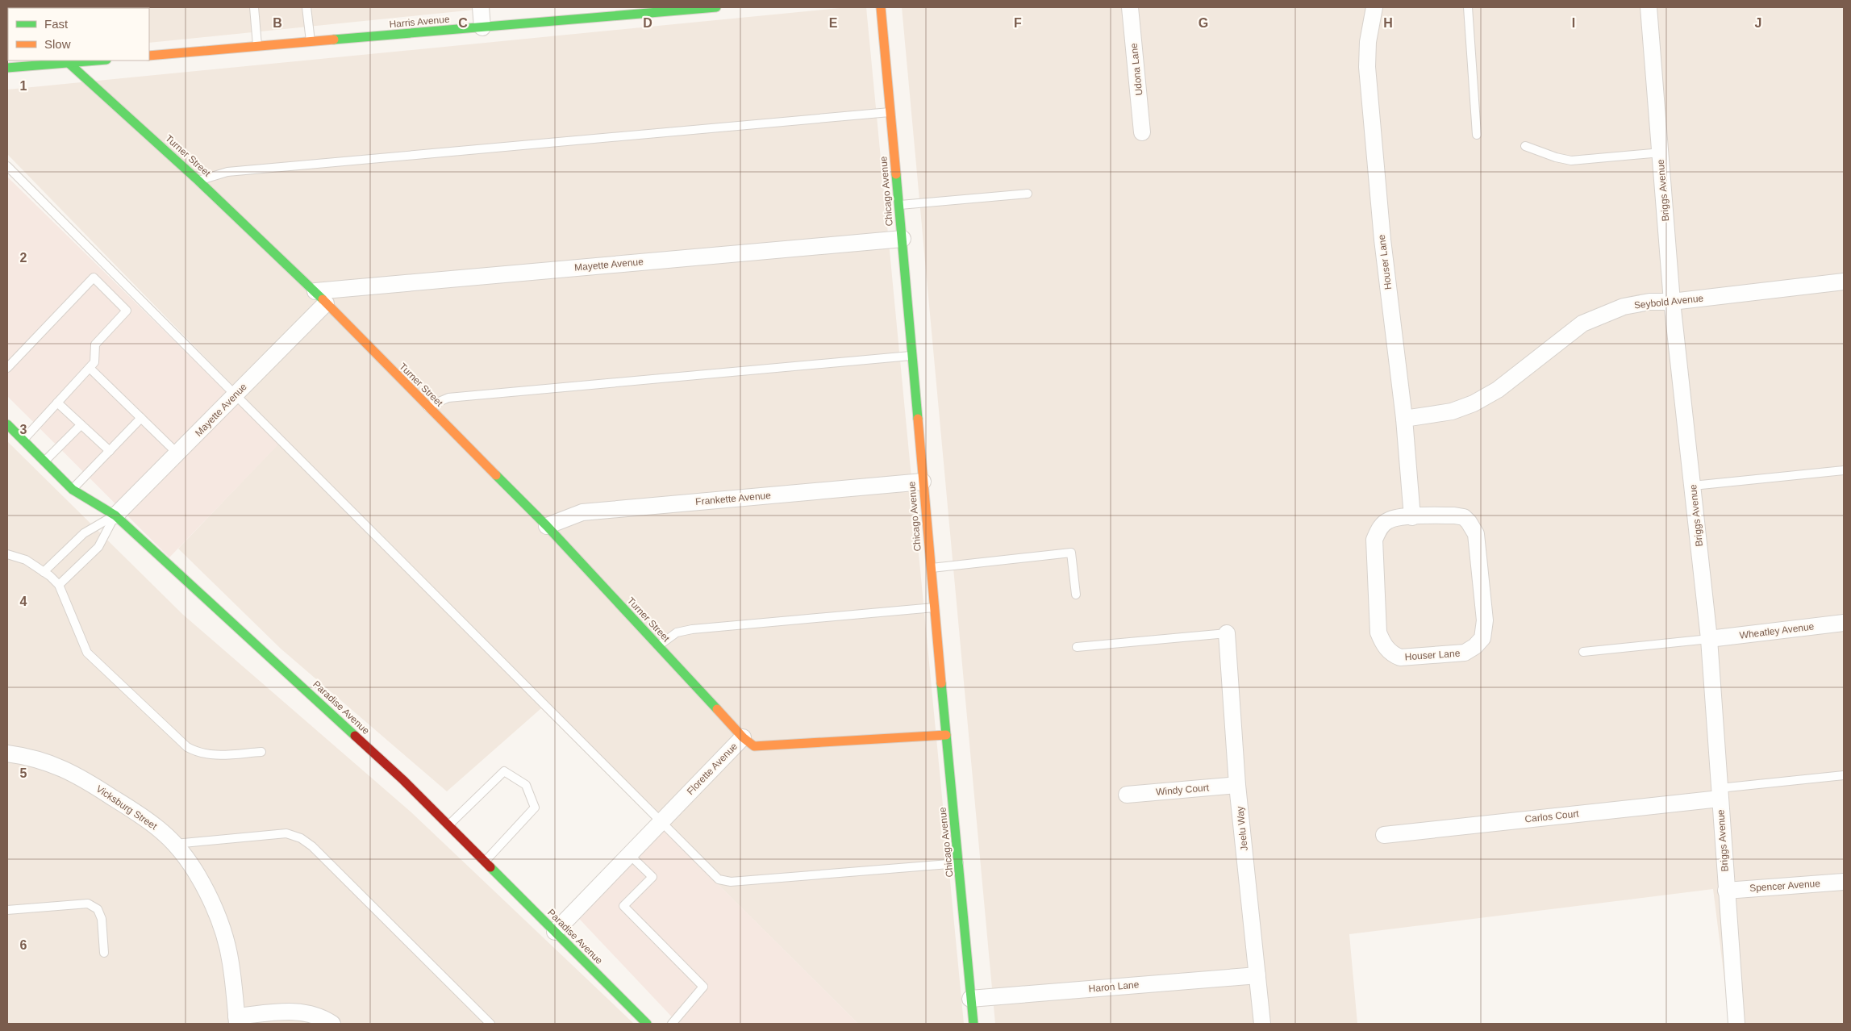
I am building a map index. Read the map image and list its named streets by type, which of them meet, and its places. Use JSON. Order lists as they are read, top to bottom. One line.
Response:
{"streets":{"street":["Harris Avenue","Udona Lane","Turner Street","Briggs Avenue","Chicago Avenue","Houser Lane","Mayette Avenue","Seybold Avenue","Frankette Avenue","Wheatley Avenue","Paradise Avenue","Florette Avenue","Windy Court","Vicksburg Street","Carlos Court","Jeelu Way","Spencer Avenue","Haron Lane"]},"crossings":[["Turner Street","Mayette Avenue"],["Turner Street","Frankette Avenue"],["Turner Street","Florette Avenue"],["Briggs Avenue","Seybold Avenue"],["Briggs Avenue","Wheatley Avenue"],["Briggs Avenue","Carlos Court"],["Briggs Avenue","Spencer Avenue"],["Chicago Avenue","Mayette Avenue"],["Chicago Avenue","Frankette Avenue"],["Chicago Avenue","Florette Avenue"],["Chicago Avenue","Haron Lane"],["Houser Lane","Seybold Avenue"],["Mayette Avenue","Paradise Avenue"],["Paradise Avenue","Florette Avenue"],["Windy Court","Jeelu Way"],["Jeelu Way","Haron Lane"]],"legend":["Fast","Slow"],"grid":{"columns":["B","C","D","E","F","G","H","I","J"],"rows":["1","2","3","4","5","6"]}}
